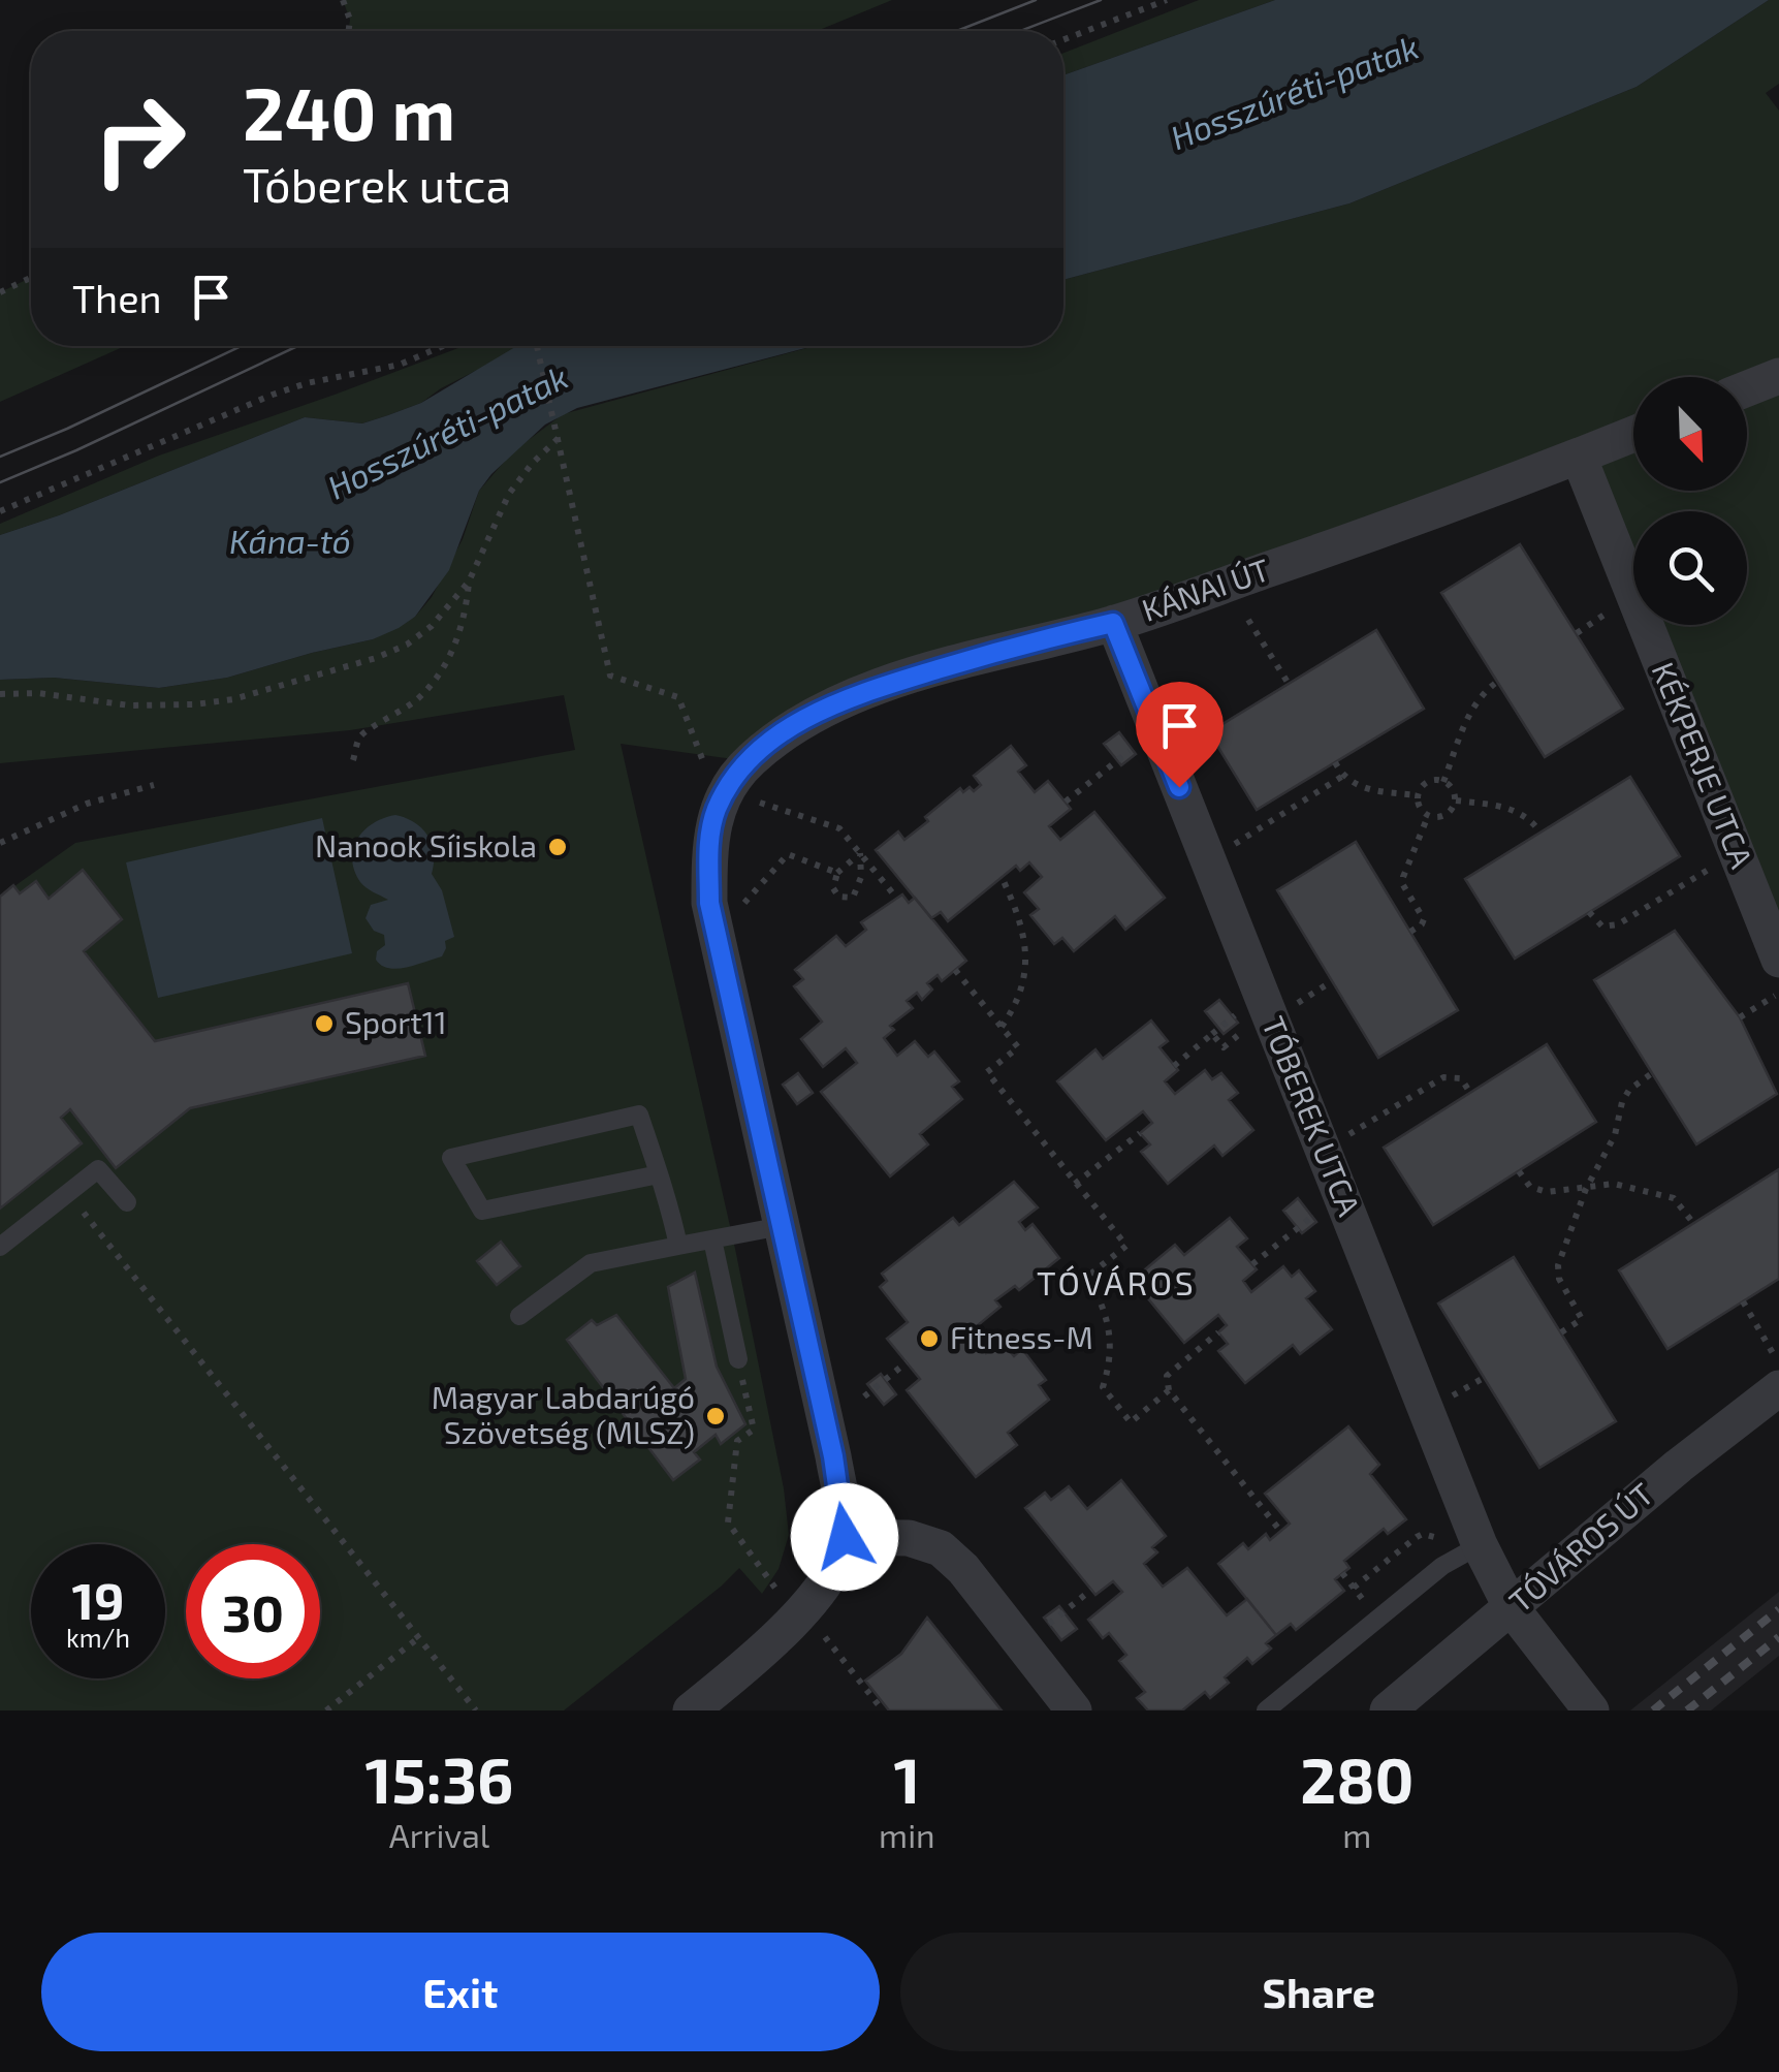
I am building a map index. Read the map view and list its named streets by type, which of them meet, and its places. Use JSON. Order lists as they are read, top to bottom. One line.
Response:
{"streets":{"street":["KÁNAI ÚT","KÉKPERJE UTCA","TÓBEREK UTCA","TÓVÁROS ÚT"]},"crossings":[["KÁNAI ÚT","KÉKPERJE UTCA"],["KÁNAI ÚT","TÓBEREK UTCA"],["TÓBEREK UTCA","TÓVÁROS ÚT"]],"districts":["TÓVÁROS"],"water":["Hosszúréti-patak","Kána-tó"],"places":["Nanook Síiskola","Sport11","Fitness-M","Magyar Labdarúgó Szövetség (MLSZ)"],"north":"bottom right","page":{"turn":["240 m","Tóberek utca"],"then":"Then","speed":"19 km/h","limit":"30","eta":["15:36","Arrival","1","min","280","m"],"buttons":["Exit","Share"]}}
